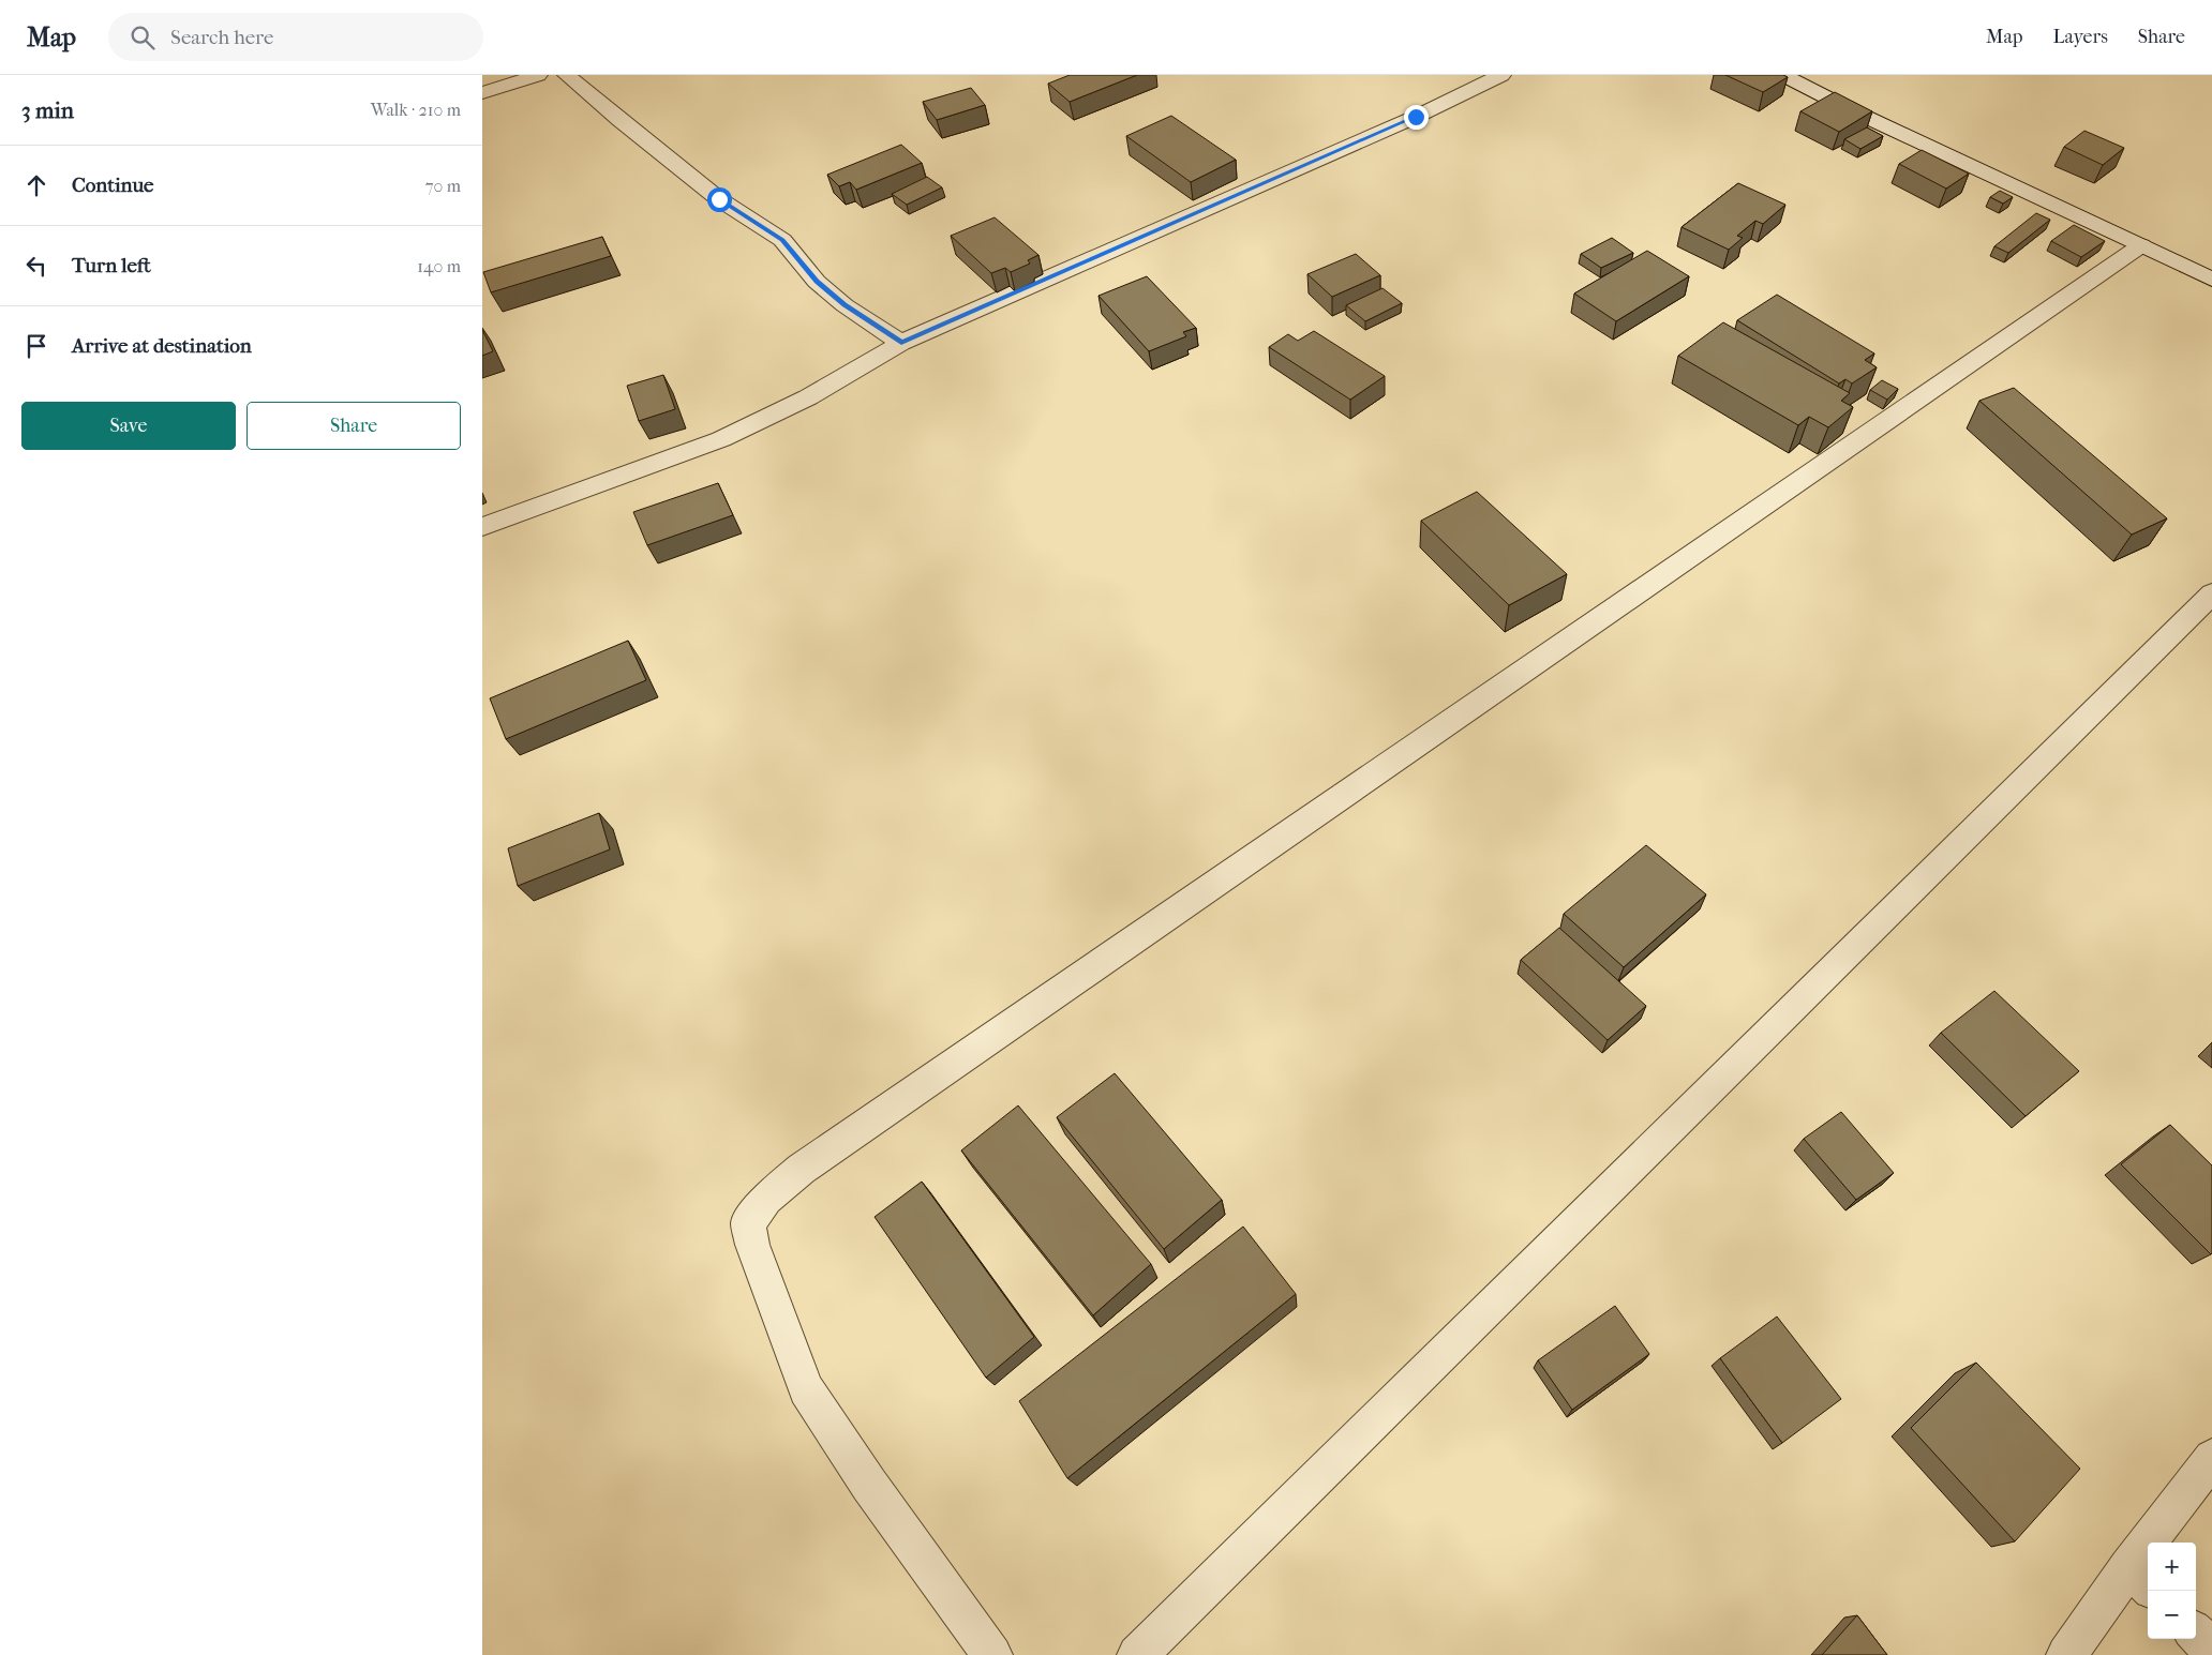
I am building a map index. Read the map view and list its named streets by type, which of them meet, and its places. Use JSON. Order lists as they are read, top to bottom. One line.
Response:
{"page":{"header":"Map","search":"Search here","nav":["Map","Layers","Share"],"heading":["3 min","Walk · 210 m"],"list":[["Continue","70 m"],["Turn left","140 m"],"Arrive at destination"],"buttons":["Save","Share"],"map_buttons":["+","−"]}}
